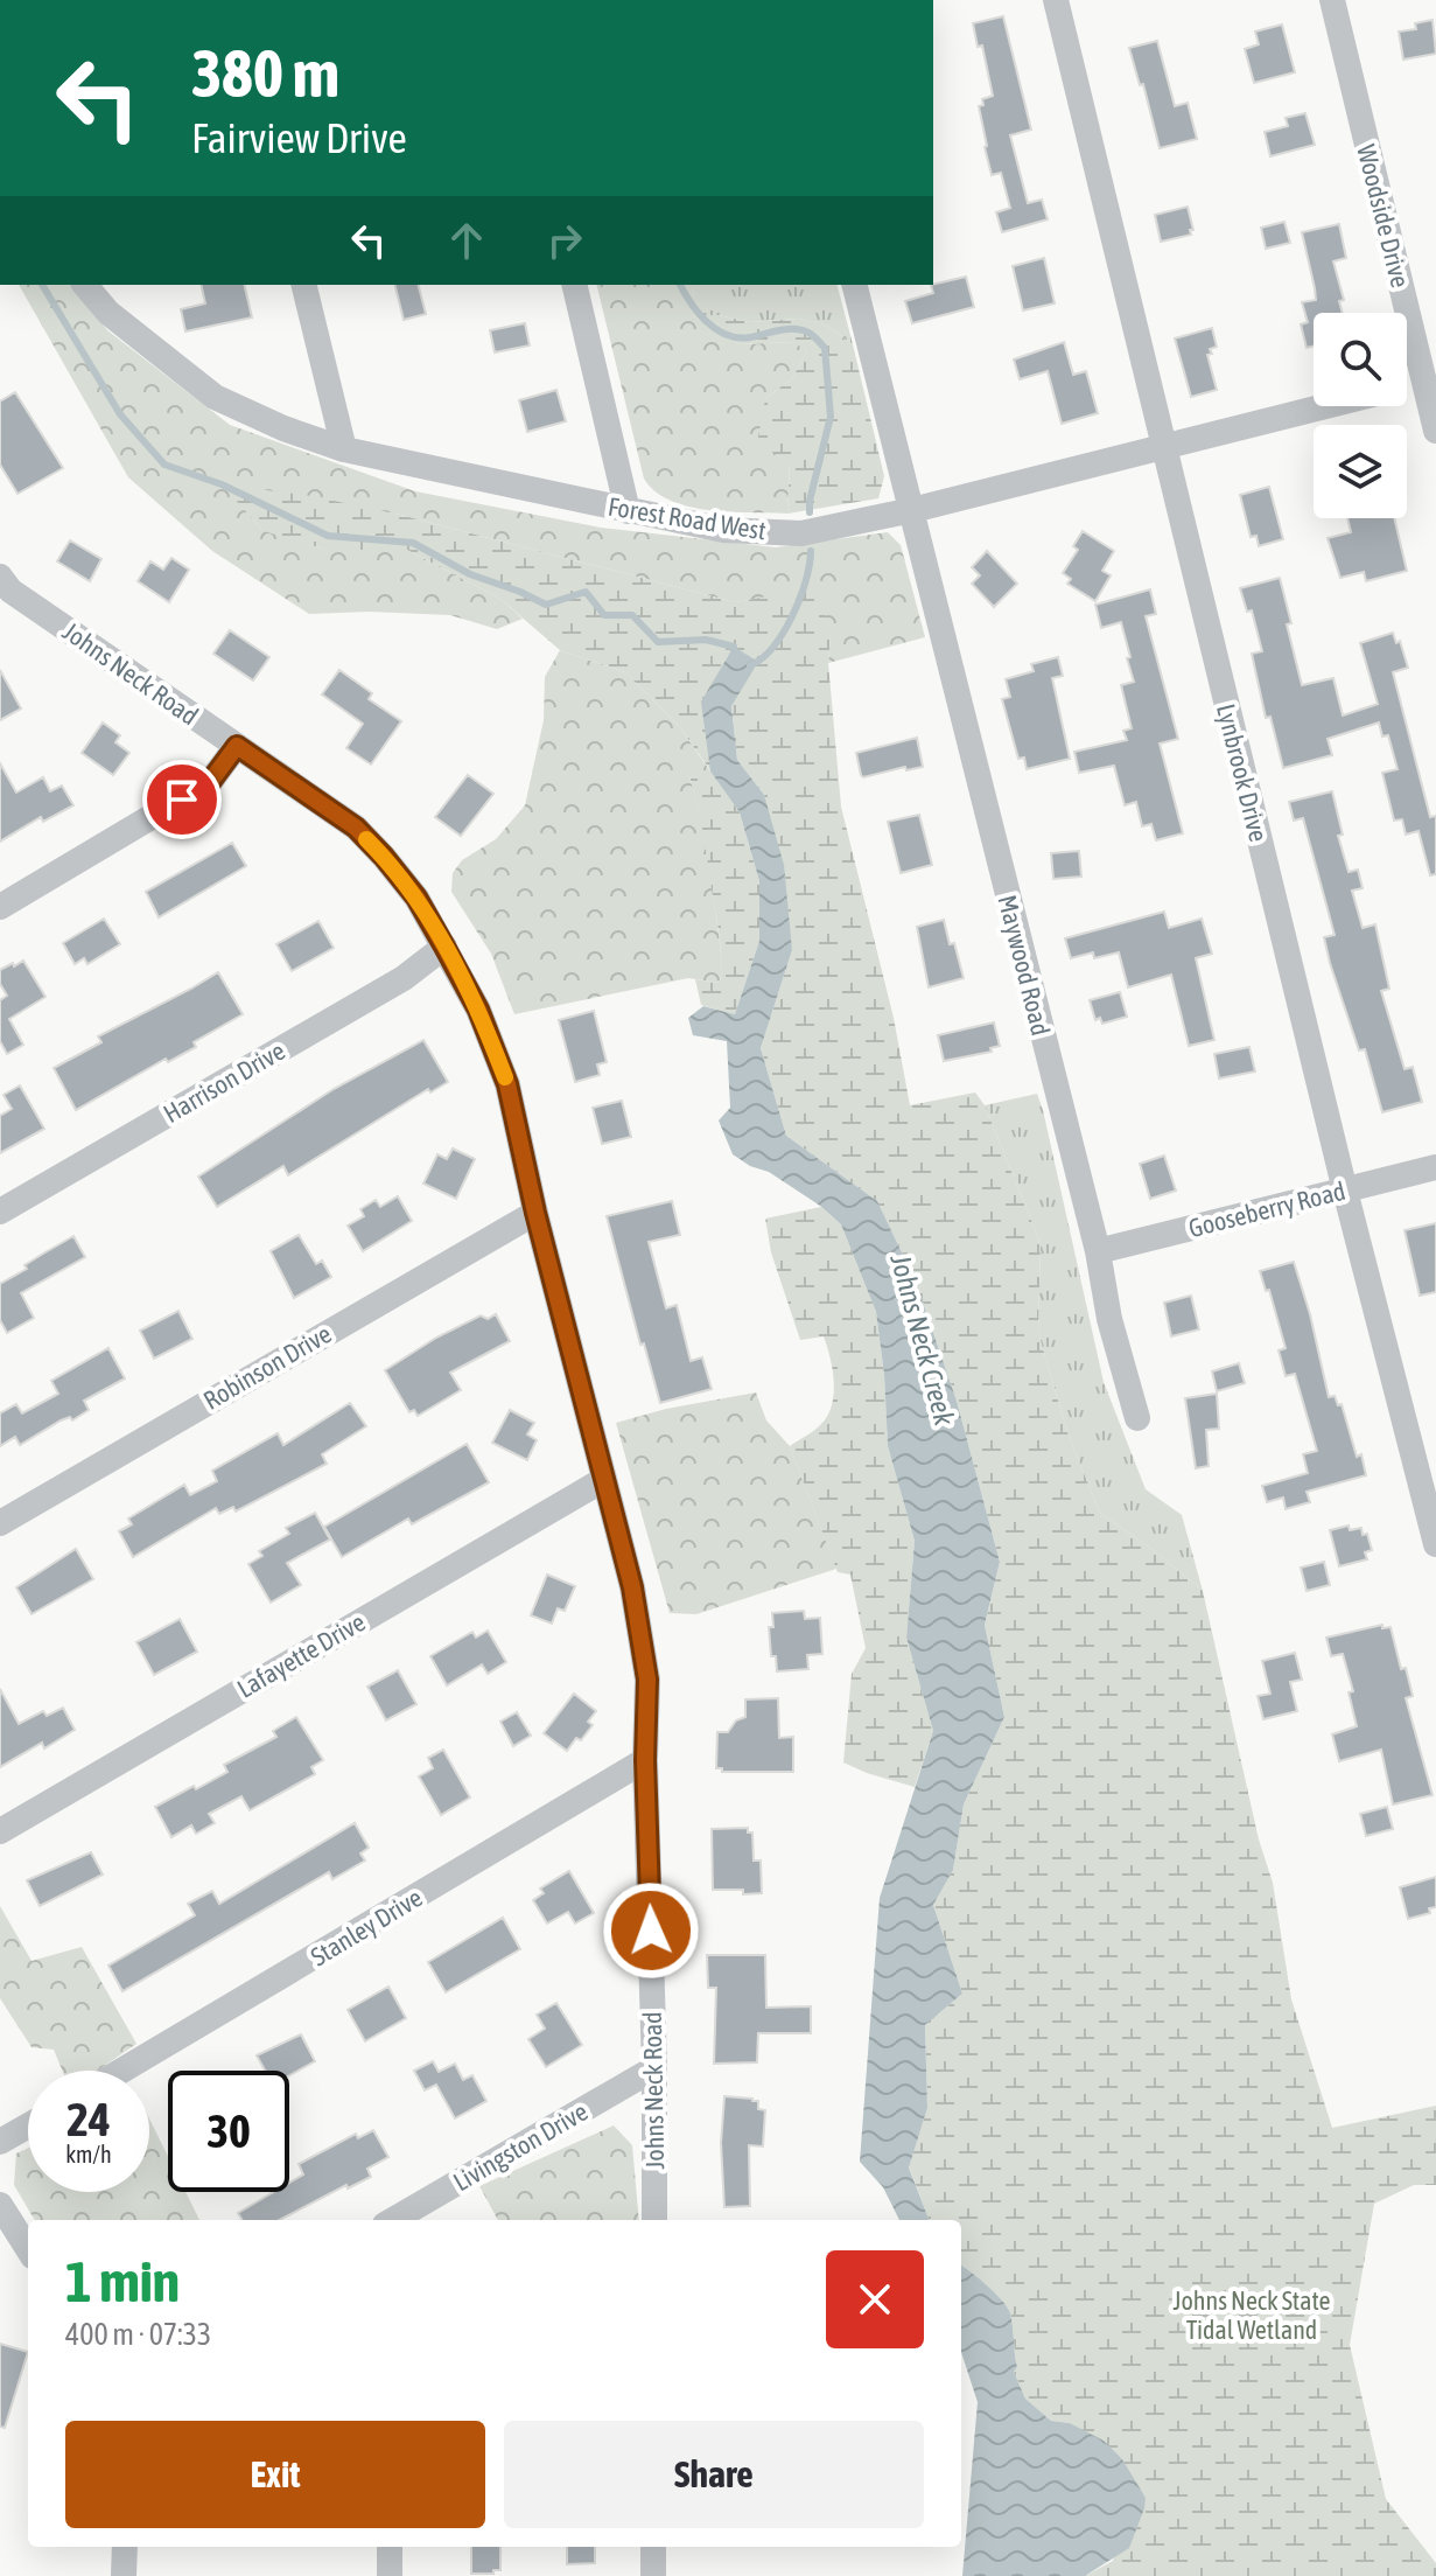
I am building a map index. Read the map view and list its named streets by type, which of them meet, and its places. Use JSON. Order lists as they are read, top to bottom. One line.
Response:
{"streets":{"street":["Woodside Drive","Forest Road West","Johns Neck Road","Lynbrook Drive","Maywood Road","Harrison Drive","Gooseberry Road","Robinson Drive","Lafayette Drive","Stanley Drive","Livingston Drive"]},"crossings":[["Woodside Drive","Forest Road West"],["Forest Road West","Lynbrook Drive"],["Forest Road West","Maywood Road"],["Johns Neck Road","Harrison Drive"],["Johns Neck Road","Robinson Drive"],["Johns Neck Road","Lafayette Drive"],["Johns Neck Road","Stanley Drive"],["Johns Neck Road","Livingston Drive"],["Lynbrook Drive","Gooseberry Road"],["Maywood Road","Gooseberry Road"]],"water":["Johns Neck Creek"],"parks":["Johns Neck State Tidal Wetland"],"page":{"turn":["380 m","Fairview Drive"],"speed":"24 km/h","limit":"30","heading":["1 min","400 m · 07:33"],"buttons":["Exit","Share"]}}
